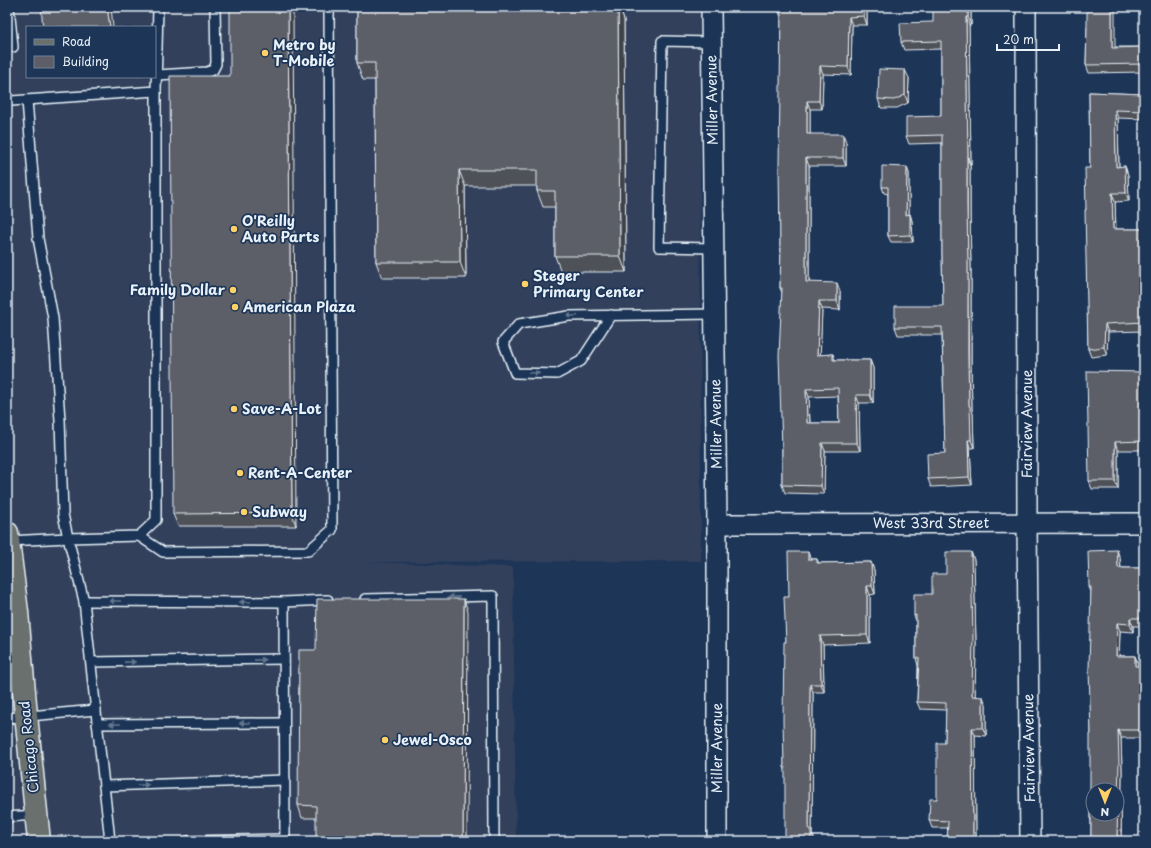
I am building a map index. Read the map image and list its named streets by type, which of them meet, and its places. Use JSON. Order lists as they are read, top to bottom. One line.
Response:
{"streets":{"main road":["Chicago Road"],"street":["Miller Avenue","Fairview Avenue","West 33rd Street"]},"crossings":[["Miller Avenue","West 33rd Street"],["Fairview Avenue","West 33rd Street"]],"places":["Metro by T-Mobile","O'Reilly Auto Parts","Steger Primary Center","Family Dollar","American Plaza","Save-A-Lot","Rent-A-Center","Subway","Jewel-Osco"],"legend":["Road","Building"],"scale_bar":"20 m","north":"bottom"}
